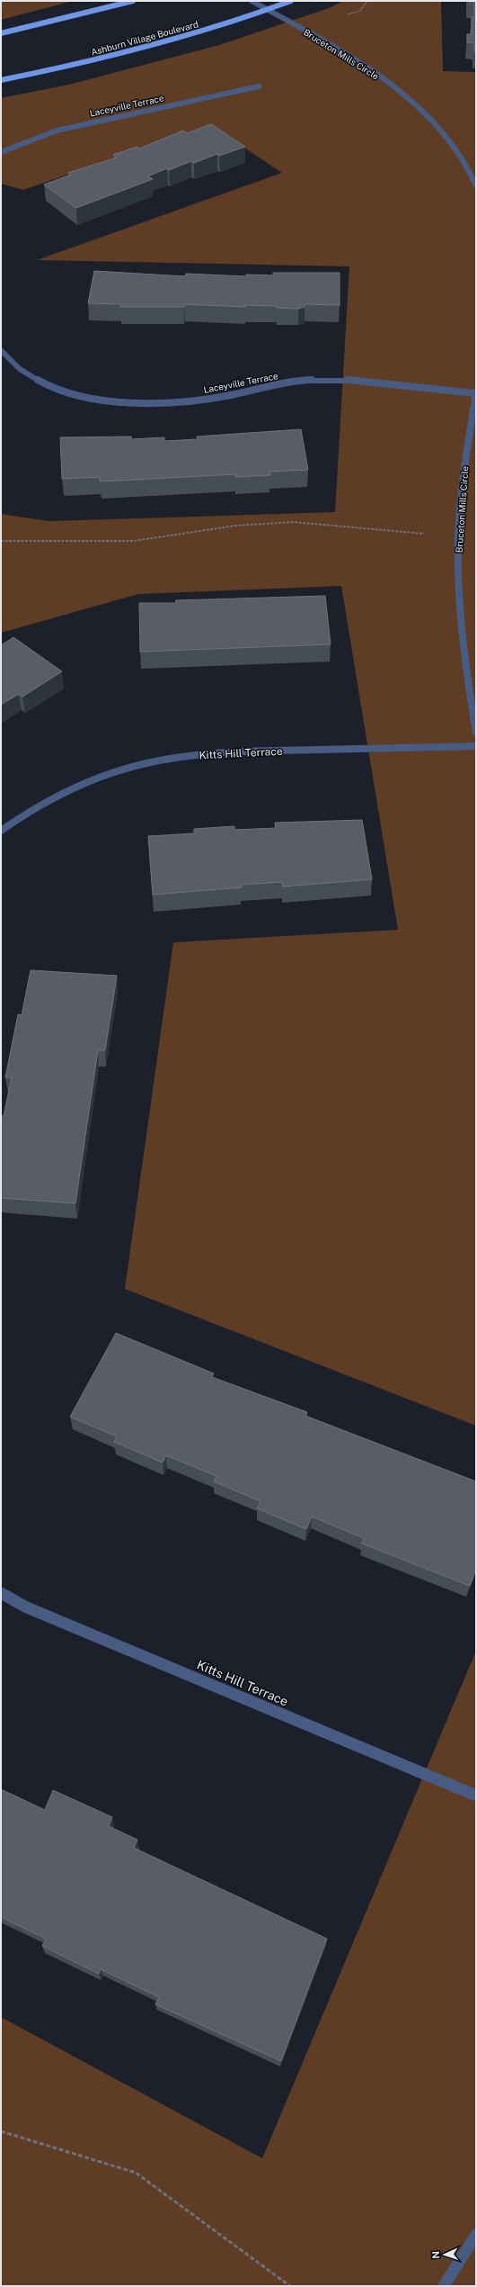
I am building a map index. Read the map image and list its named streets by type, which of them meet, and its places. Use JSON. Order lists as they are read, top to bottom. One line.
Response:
{"streets":{"main road":["Ashburn Village Boulevard"],"street":["Bruceton Mills Circle","Laceyville Terrace","Kitts Hill Terrace"]},"crossings":[["Ashburn Village Boulevard","Bruceton Mills Circle"],["Bruceton Mills Circle","Laceyville Terrace"]],"north":"left"}
